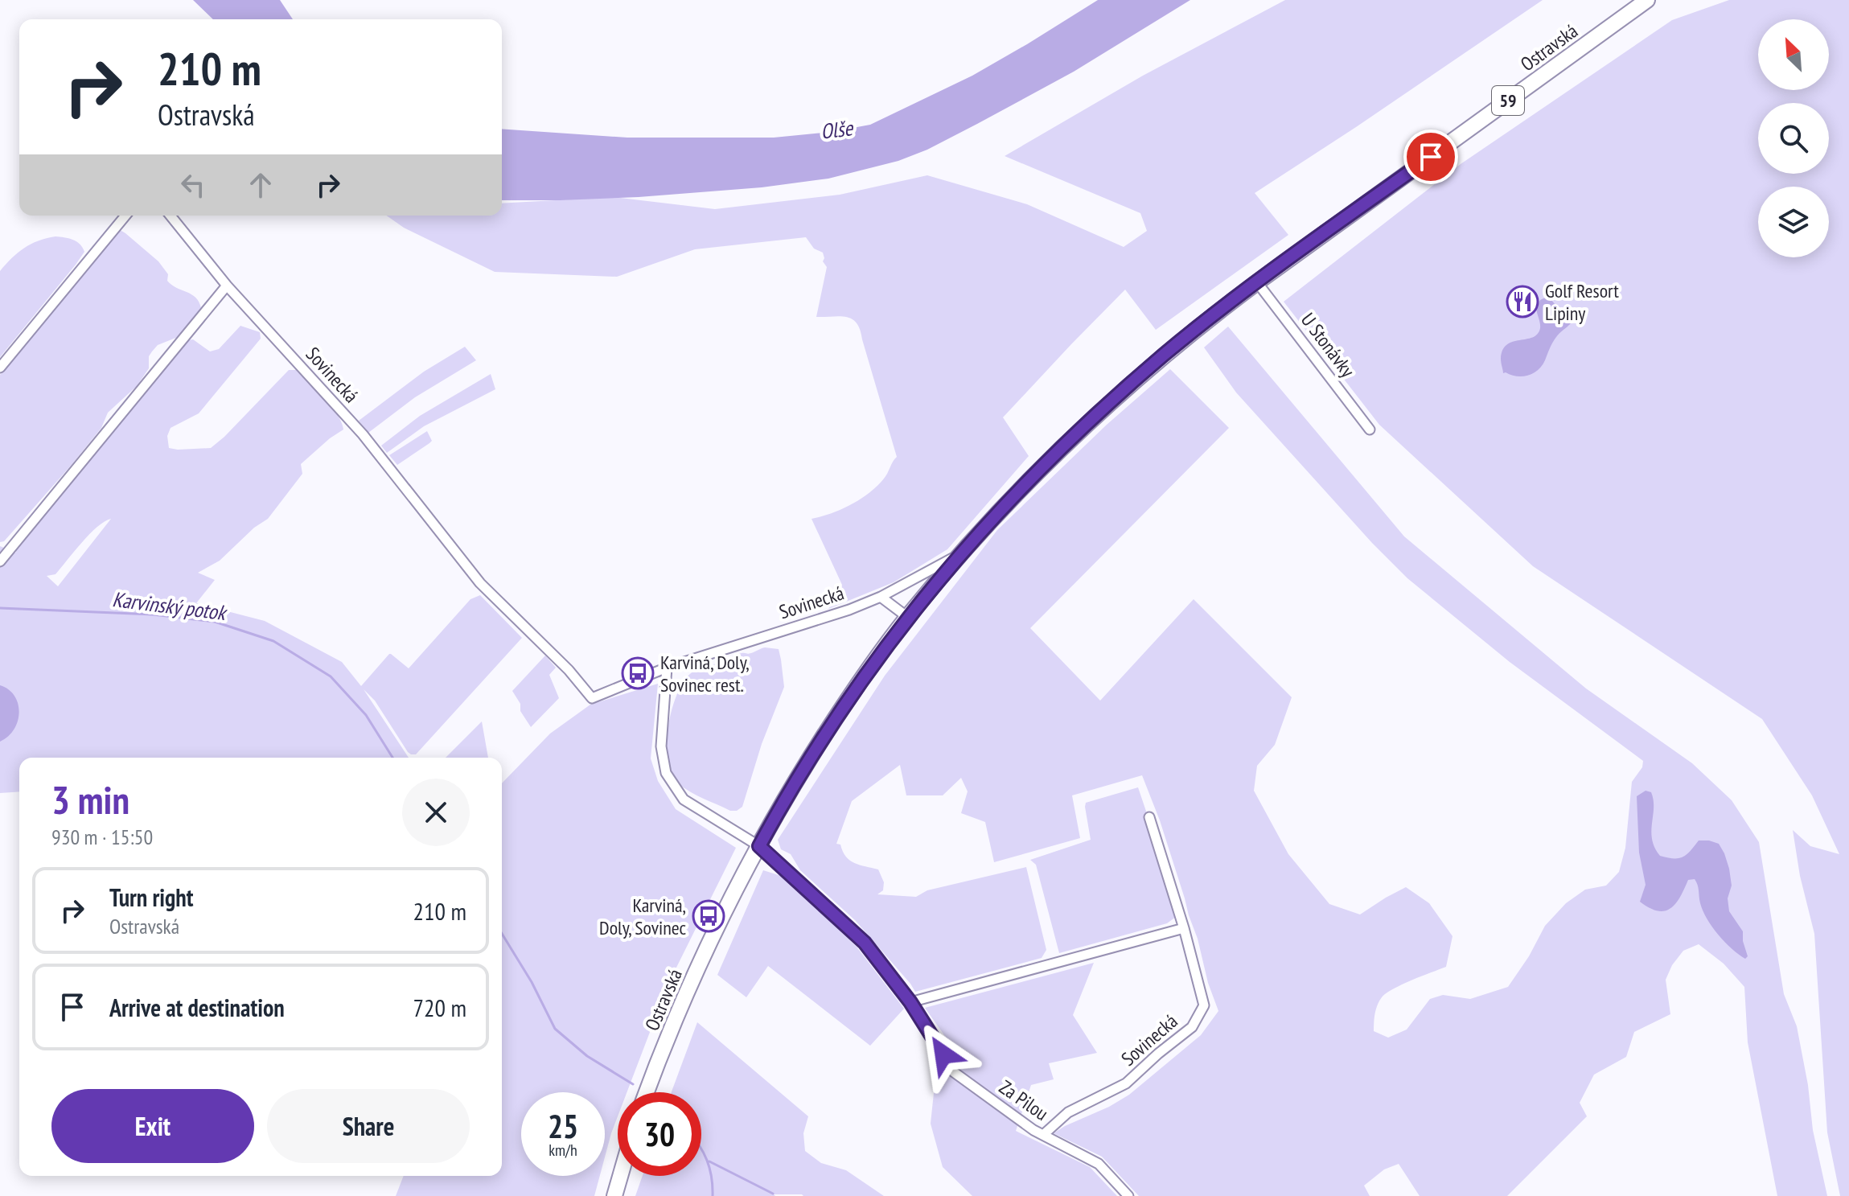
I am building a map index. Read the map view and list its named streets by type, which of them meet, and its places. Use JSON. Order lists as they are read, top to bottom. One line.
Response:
{"streets":{"main road":["Ostravská","59"],"street":["U Stonávky","Sovinecká","Za Pilou"]},"crossings":[["Ostravská","U Stonávky"],["Ostravská","Sovinecká"],["Ostravská","Za Pilou"],["Sovinecká","Za Pilou"]],"water":["Olše","Karvinský potok"],"places":{"restaurant":["Golf Resort Lipiny"],"bus stop":["Karviná, Doly, Sovinec rest.","Karviná, Doly, Sovinec"]},"north":"top left","page":{"turn":["210 m","Ostravská"],"heading":["3 min","930 m · 15:50"],"list":[{"name":"Turn right","note":"Ostravská","value":"210 m"},{"name":"Arrive at destination","value":"720 m"}],"buttons":["Exit","Share"],"speed":"25 km/h","limit":"30"}}
